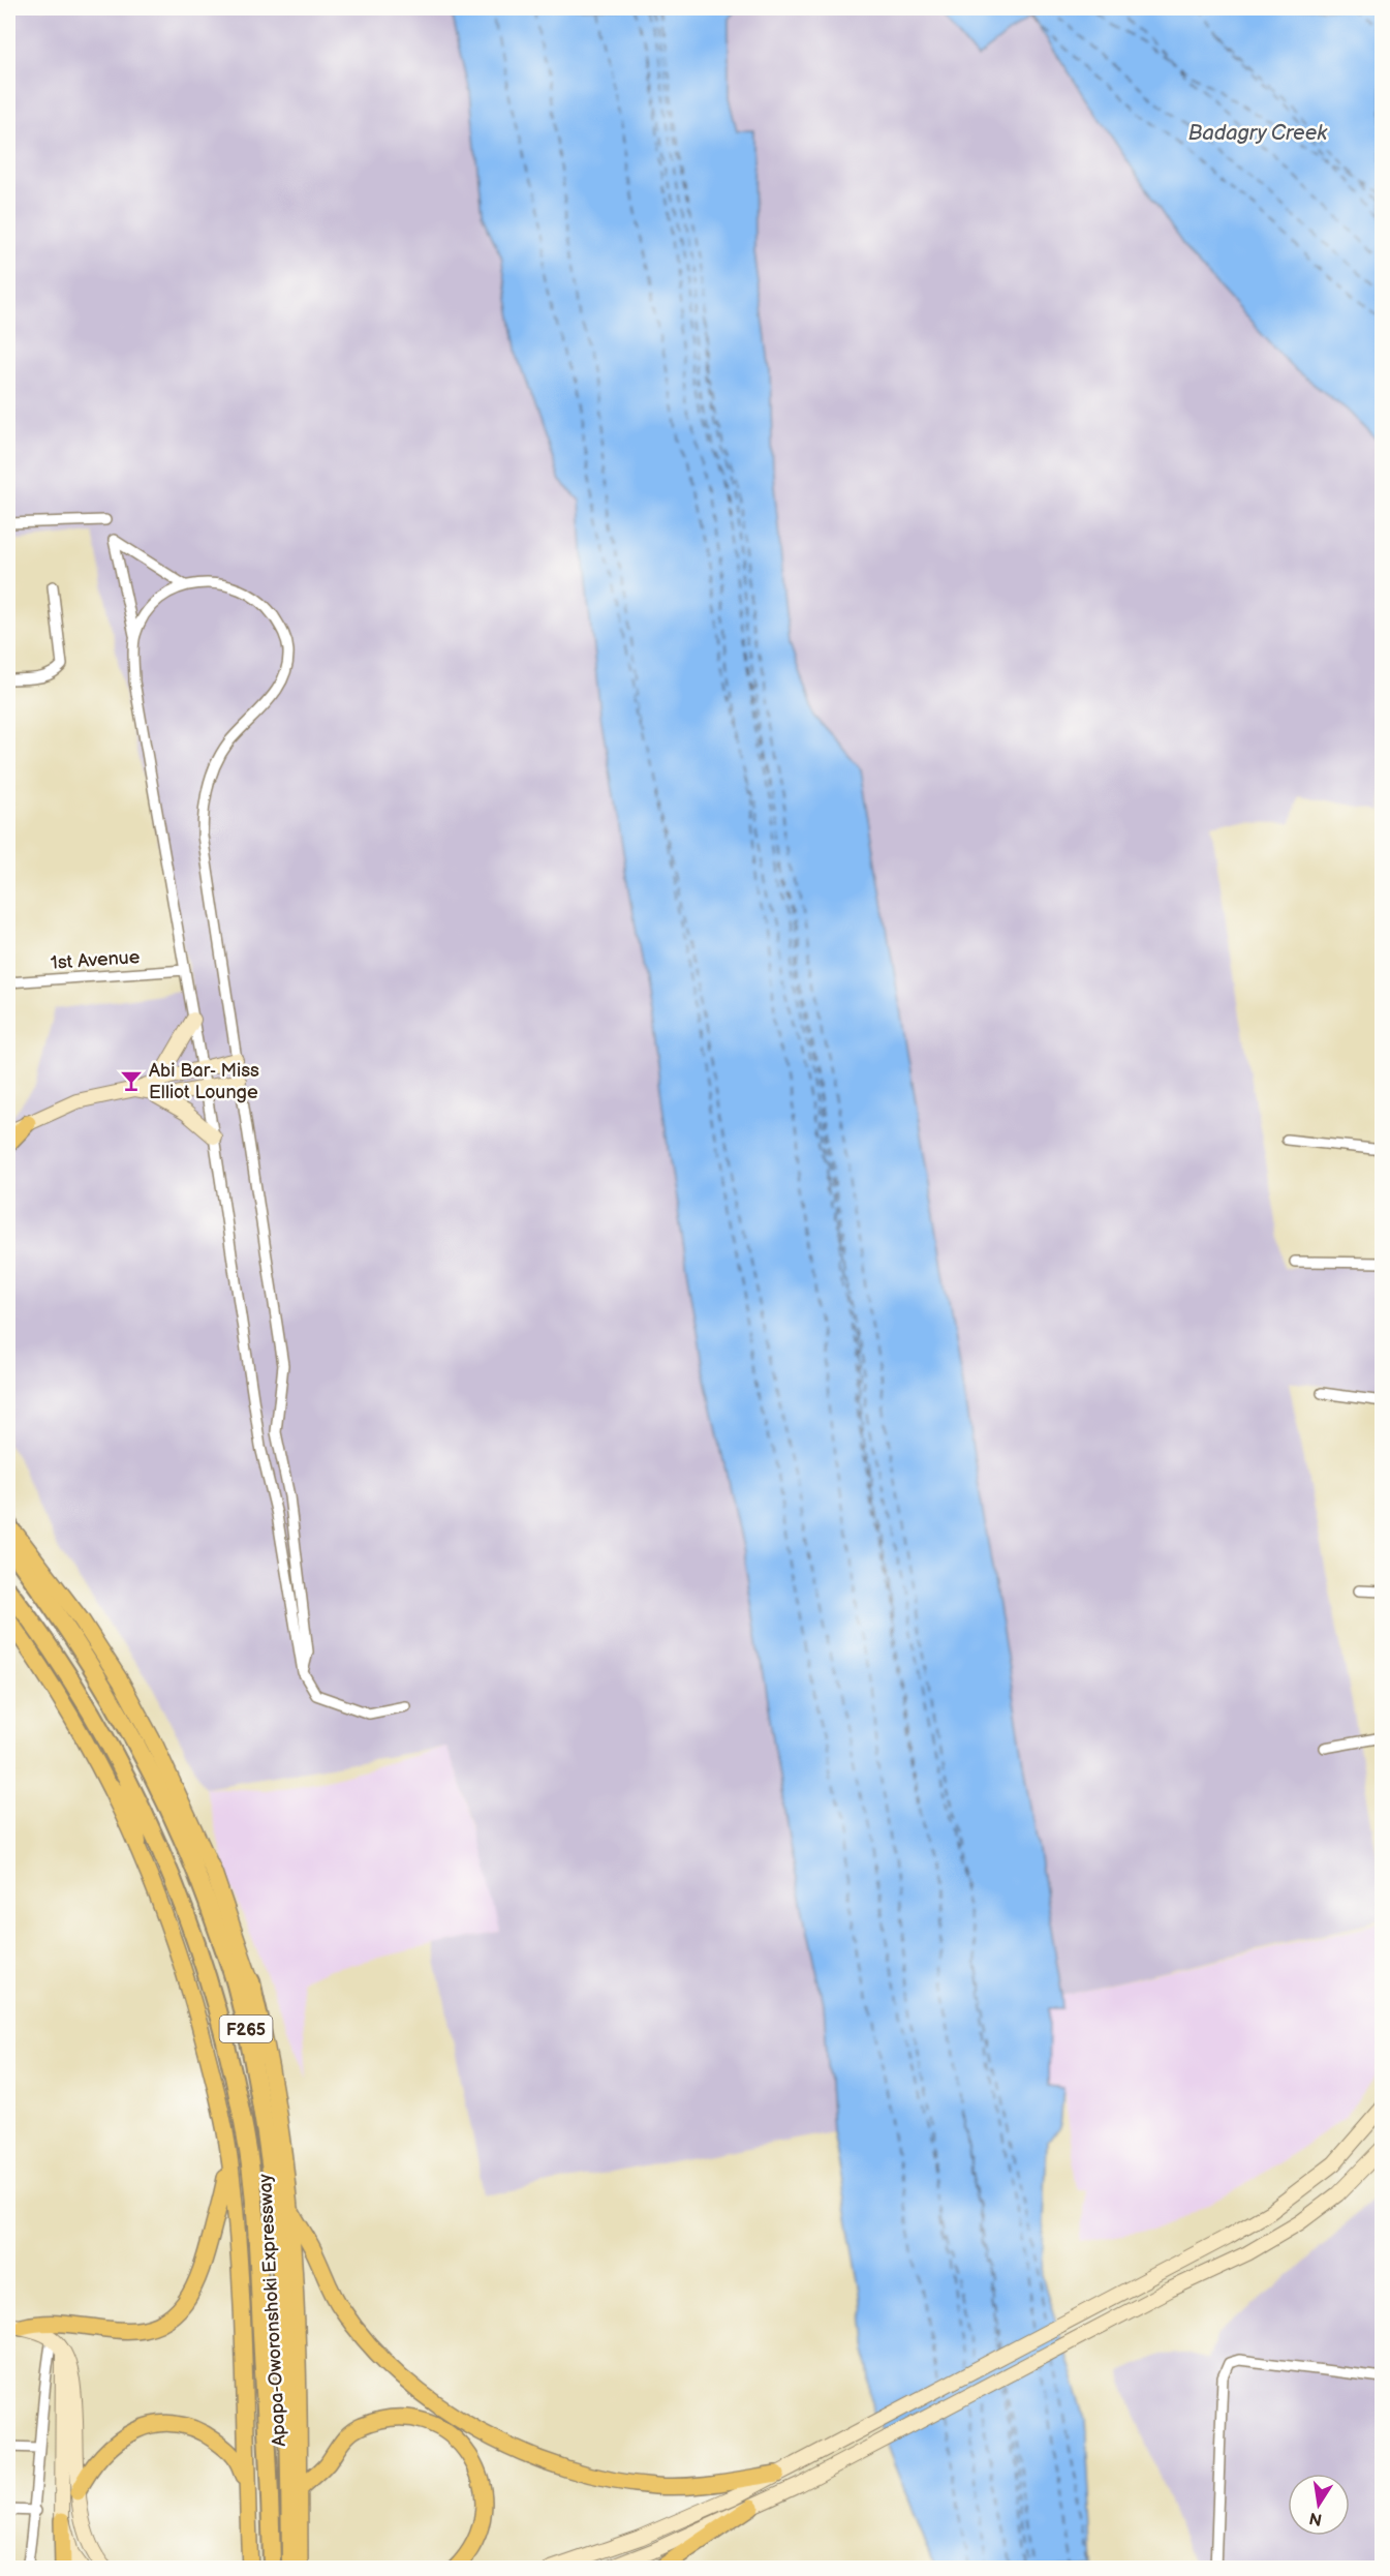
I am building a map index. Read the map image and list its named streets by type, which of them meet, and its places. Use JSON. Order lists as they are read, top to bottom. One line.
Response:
{"streets":{"highway":["F265","Apapa-Oworonshoki Expressway"],"street":["1st Avenue"]},"water":["Badagry Creek"],"places":{"bar":["Abi Bar- Miss Elliot Lounge"]},"north":"bottom"}
